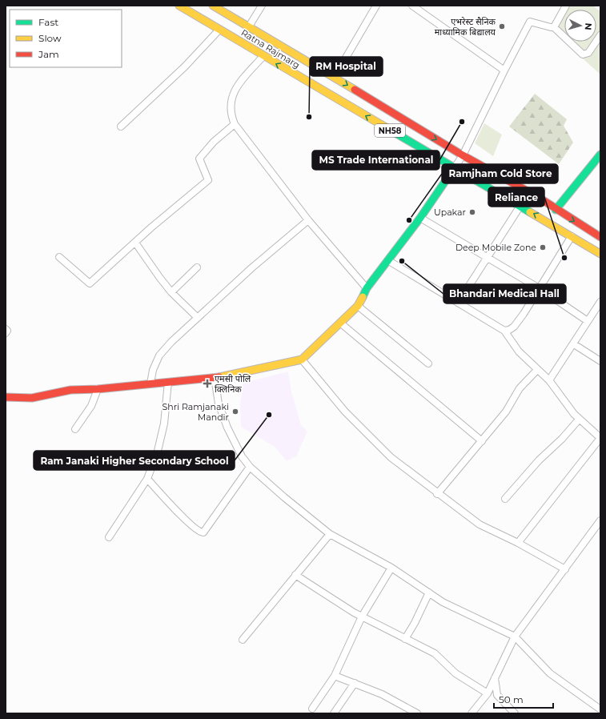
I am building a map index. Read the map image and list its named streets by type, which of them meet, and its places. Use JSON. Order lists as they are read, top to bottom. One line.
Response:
{"streets":{"main road":["Ratna Rajmarg","NH58"]},"places":{"other":["एभरेस्ट सैनिक माध्यामिक बिद्यालय","RM Hospital","MS Trade International","Upakar","Ramjham Cold Store","Deep Mobile Zone","Reliance","Bhandari Medical Hall","Shri Ramjanaki Mandir","Ram Janaki Higher Secondary School"],"health":["एमसी पोलि क्लिनिक"]},"legend":["Fast","Slow","Jam"],"scale_bar":"50 m","north":"right"}
